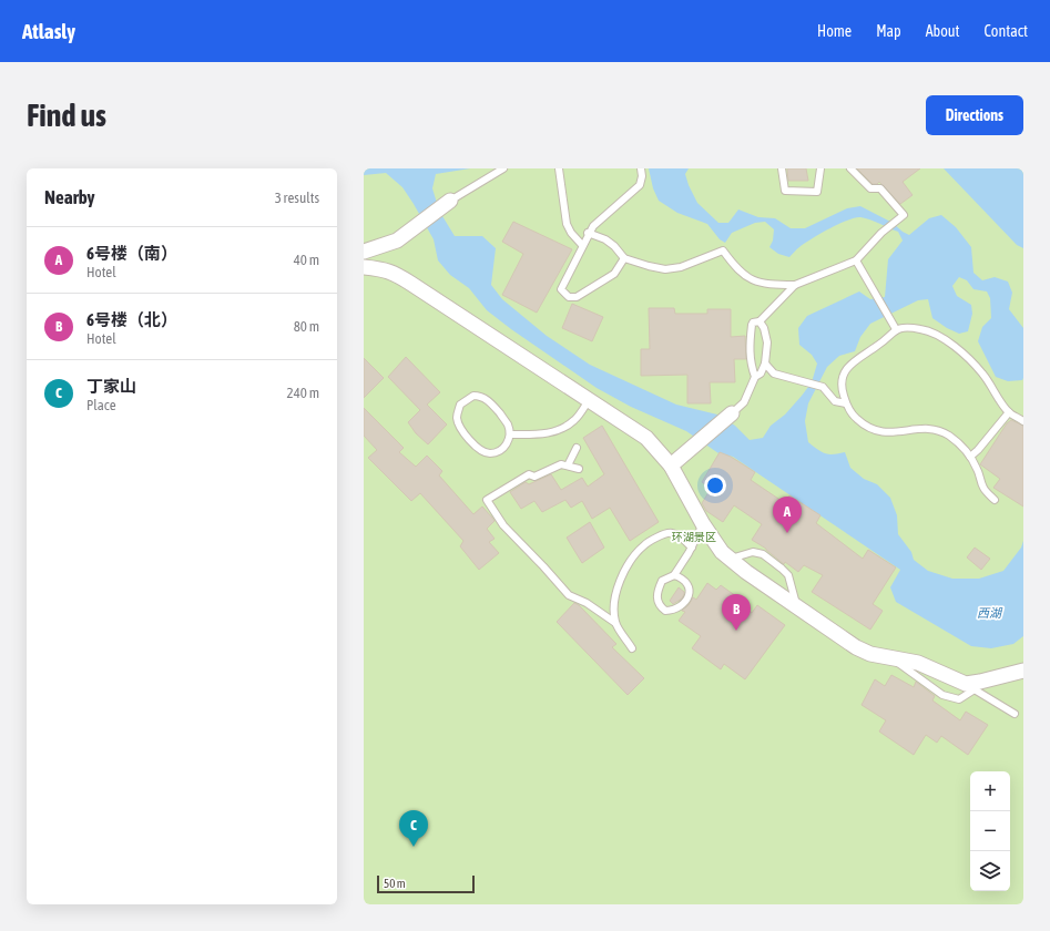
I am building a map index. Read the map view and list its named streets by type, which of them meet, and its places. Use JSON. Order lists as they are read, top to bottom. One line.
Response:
{"water":["西湖"],"parks":["环湖景区"],"scale_bar":"50 m","page":{"header":"Atlasly","nav":["Home","Map","About","Contact"],"buttons":"Directions","title":"Find us","heading":["Nearby","3 results"],"list":[{"mark":"A","name":"6号楼（南）","note":"Hotel","value":"40 m"},{"mark":"B","name":"6号楼（北）","note":"Hotel","value":"80 m"},{"mark":"C","name":"丁家山","note":"Place","value":"240 m"}],"pins":["A","B","C"],"map_buttons":["+","−"],"scale":"50 m"}}
